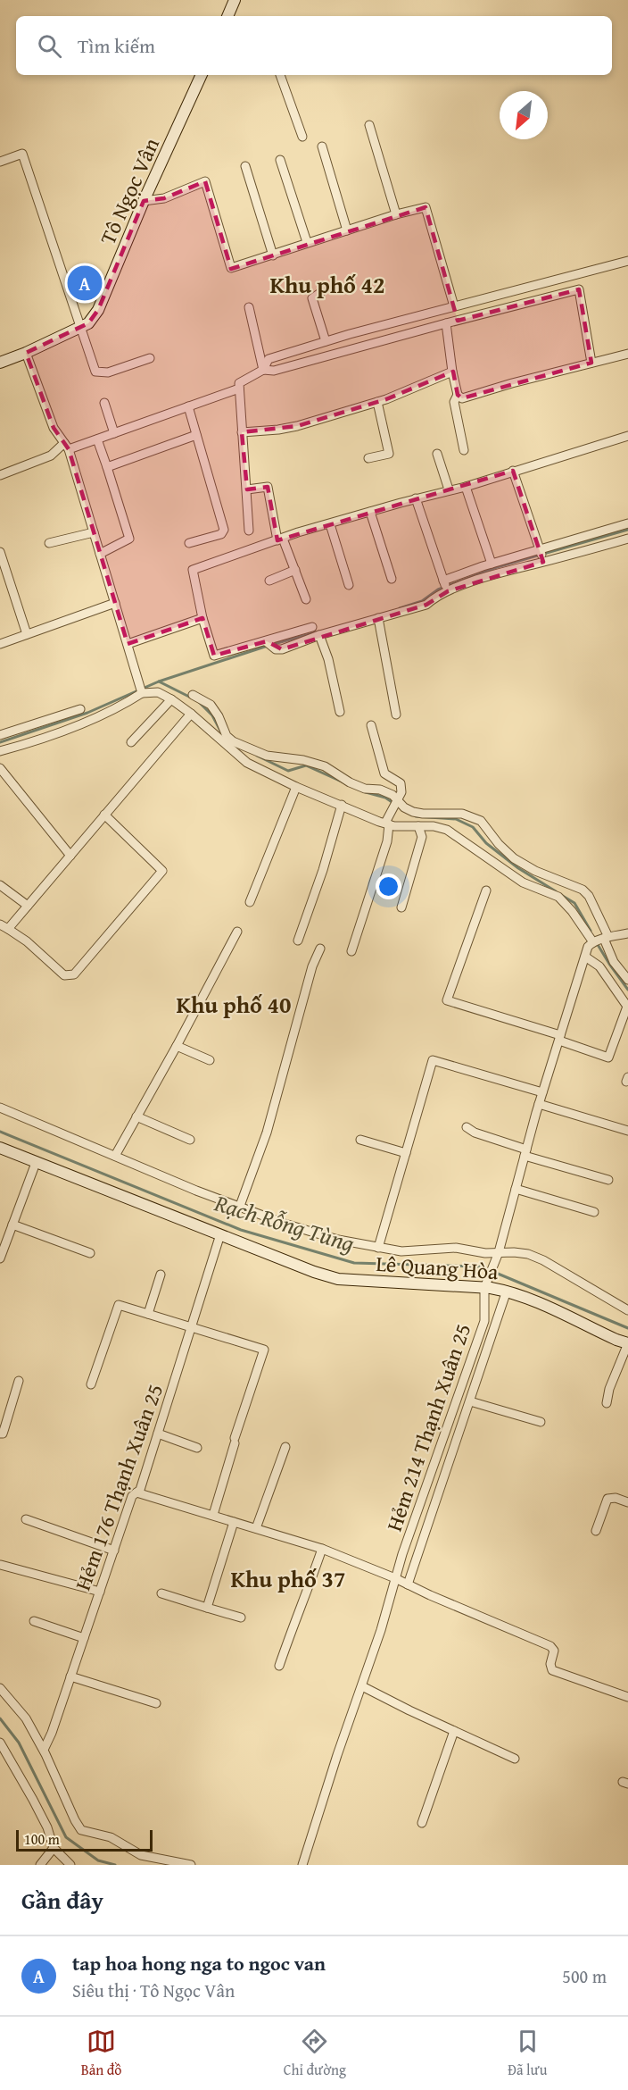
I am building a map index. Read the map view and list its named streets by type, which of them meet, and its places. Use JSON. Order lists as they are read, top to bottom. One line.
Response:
{"streets":{"street":["Tô Ngọc Vân","Lê Quang Hòa","Hẻm 214 Thạnh Xuân 25","Hẻm 176 Thạnh Xuân 25"]},"crossings":[["Lê Quang Hòa","Hẻm 214 Thạnh Xuân 25"],["Lê Quang Hòa","Hẻm 176 Thạnh Xuân 25"]],"districts":["Khu phố 42","Khu phố 40","Khu phố 37"],"water":["Rạch Rỗng Tùng"],"scale_bar":"100 m","north":"bottom left","page":{"search":"Tìm kiếm","pins":"A","scale":"100 m","heading":"Gần đây","list":[{"mark":"A","name":"tap hoa hong nga to ngoc van","note":"Siêu thị · Tô Ngọc Vân","value":"500 m"}],"nav":["Bản đồ","Chỉ đường","Đã lưu"]}}
